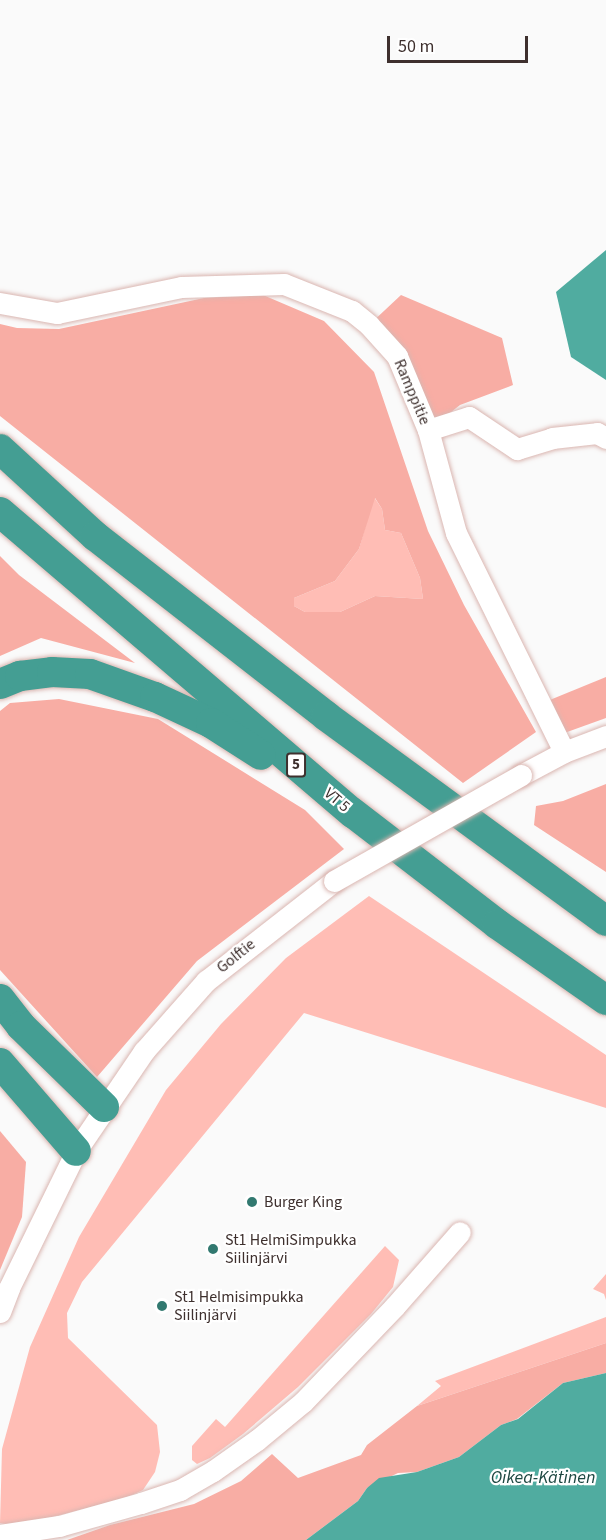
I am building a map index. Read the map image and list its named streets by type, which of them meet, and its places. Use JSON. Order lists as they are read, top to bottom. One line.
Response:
{"streets":{"highway":["5","VT 5"],"street":["Ramppitie","Golftie"]},"crossings":[["Ramppitie","Golftie"]],"water":["Oikea-Kätinen"],"places":["Burger King","St1 HelmiSimpukka Siilinjärvi","St1 Helmisimpukka Siilinjärvi"],"scale_bar":"50 m"}
